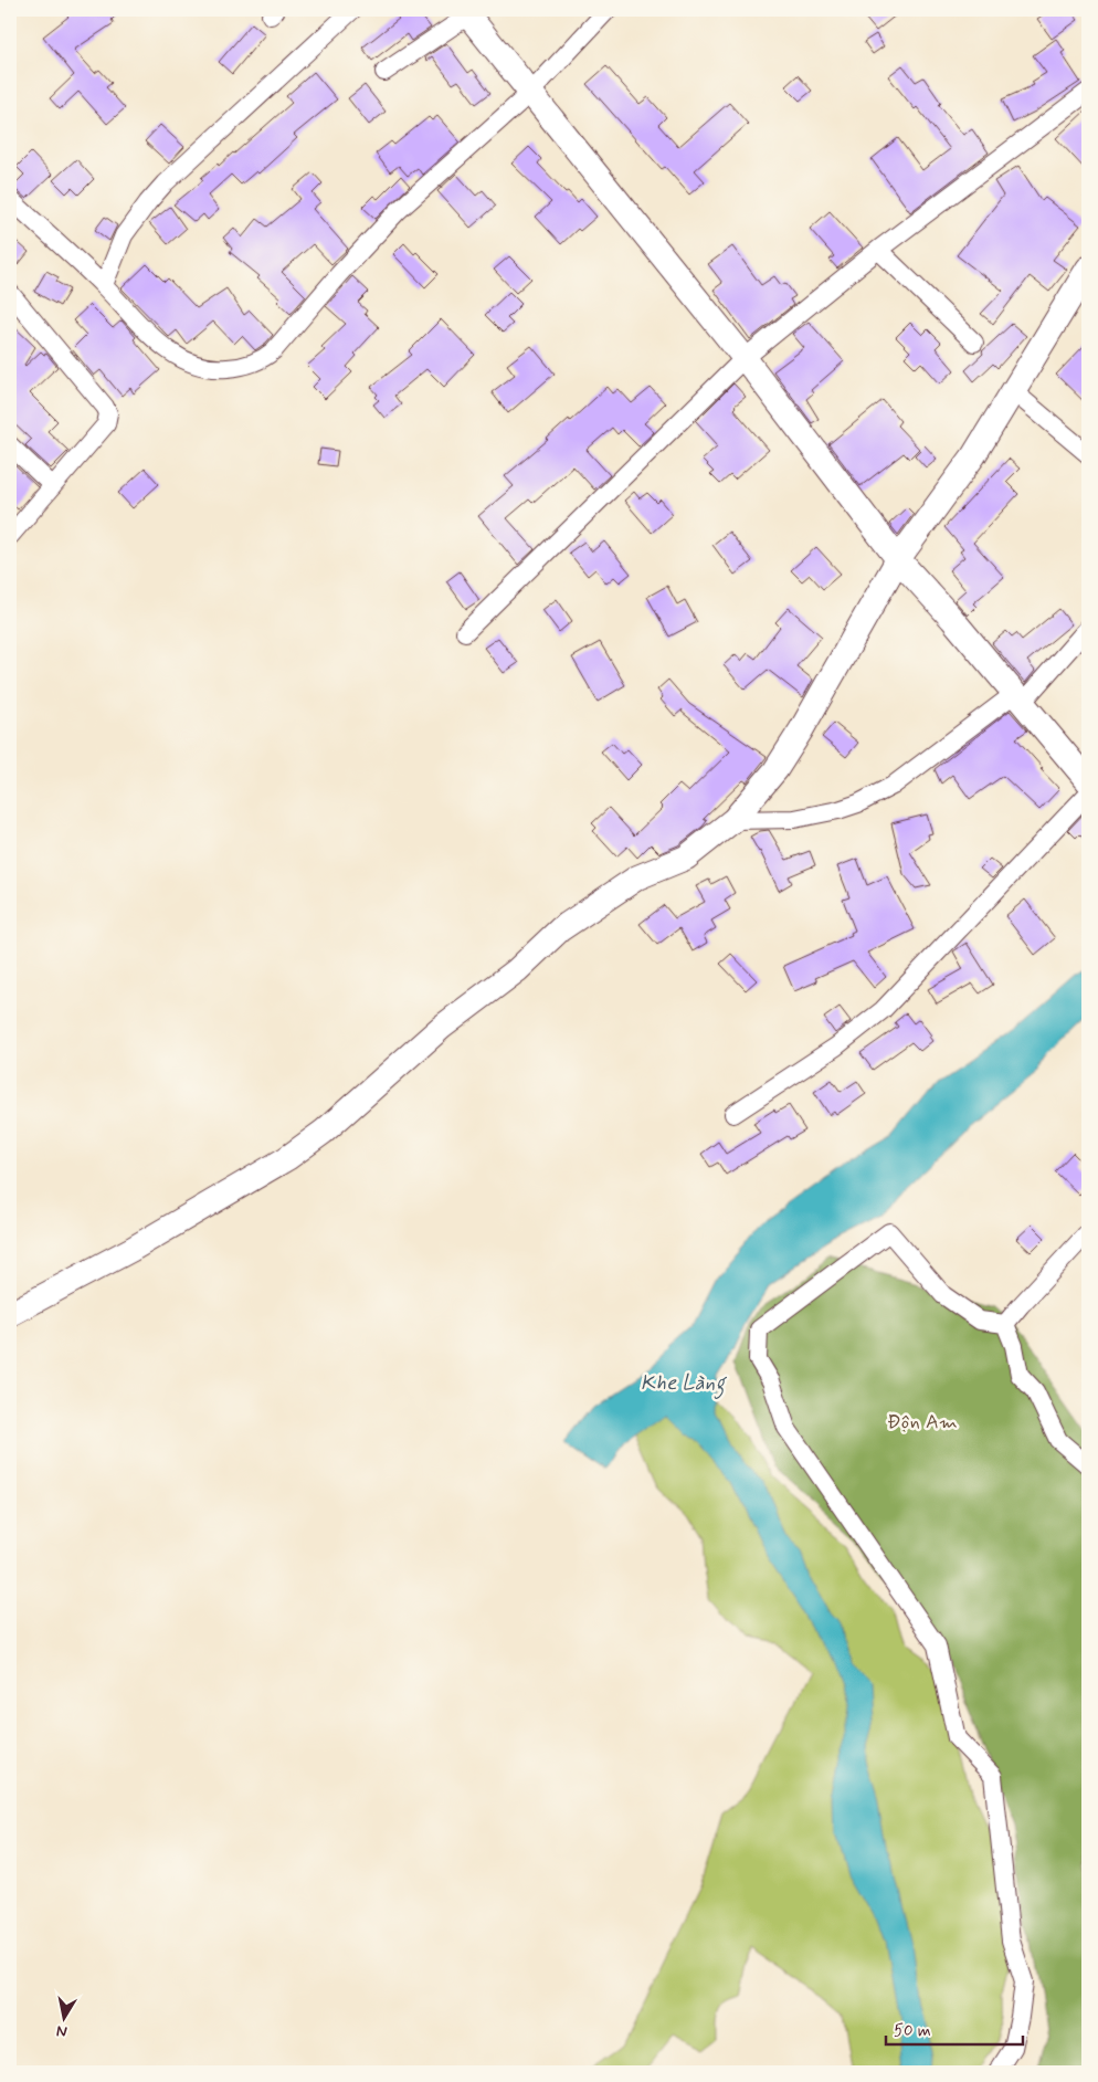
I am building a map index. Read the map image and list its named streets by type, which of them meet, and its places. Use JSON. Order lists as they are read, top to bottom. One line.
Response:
{"water":["Khe Làng"],"parks":["Độn Am"],"scale_bar":"50 m","north":"bottom"}
